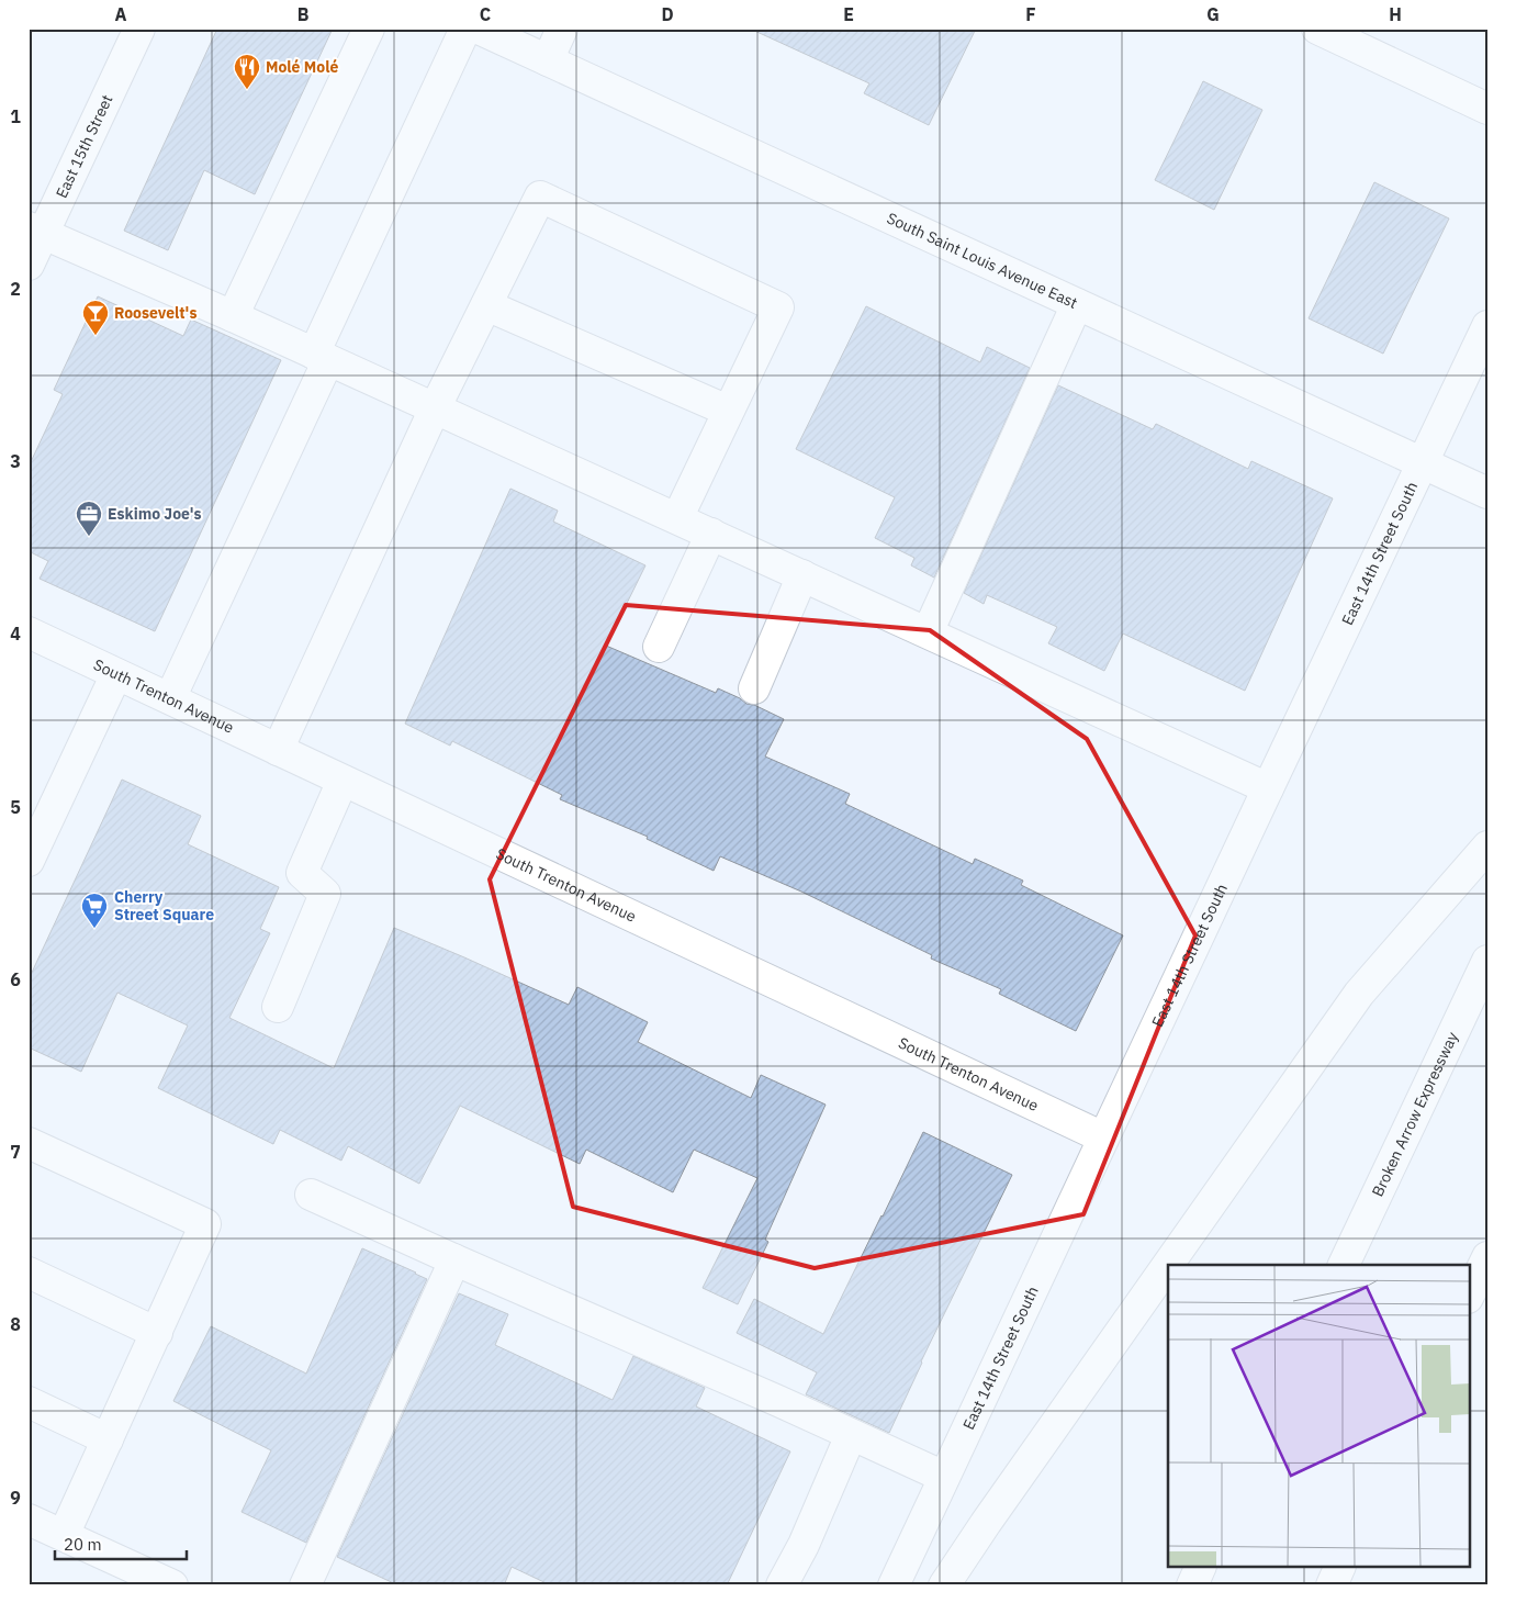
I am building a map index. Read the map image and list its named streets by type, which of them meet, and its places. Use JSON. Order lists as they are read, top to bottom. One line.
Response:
{"streets":{"main road":["East 15th Street","South Saint Louis Avenue East","East 14th Street South","South Trenton Avenue","Broken Arrow Expressway"]},"crossings":[["South Saint Louis Avenue East","East 14th Street South"],["East 14th Street South","South Trenton Avenue"]],"places":{"restaurant":["Molé Molé"],"bar":["Roosevelt's"],"office":["Eskimo Joe's"],"supermarket":["Cherry Street Square"]},"scale_bar":"20 m","grid":{"columns":["A","B","C","D","E","F","G","H"],"rows":["1","2","3","4","5","6","7","8","9"]}}
